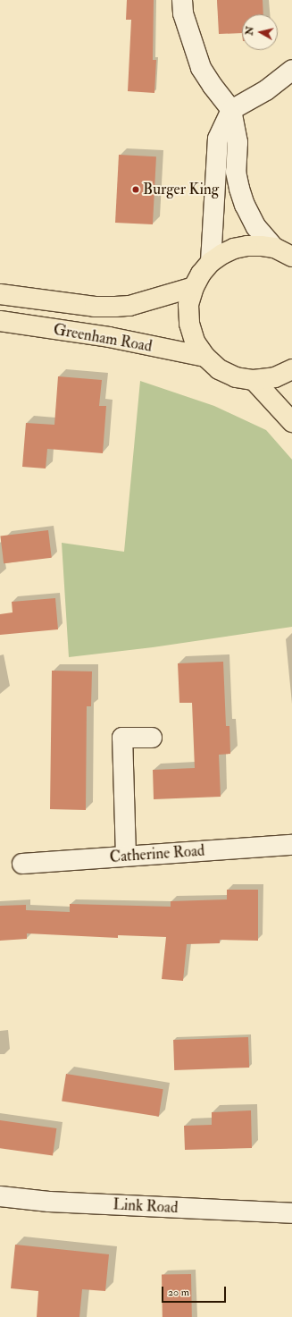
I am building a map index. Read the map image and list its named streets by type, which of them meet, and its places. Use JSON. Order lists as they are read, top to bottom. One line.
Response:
{"streets":{"main road":["Greenham Road"],"street":["Catherine Road","Link Road"]},"places":["Burger King"],"scale_bar":"20 m","north":"left"}
